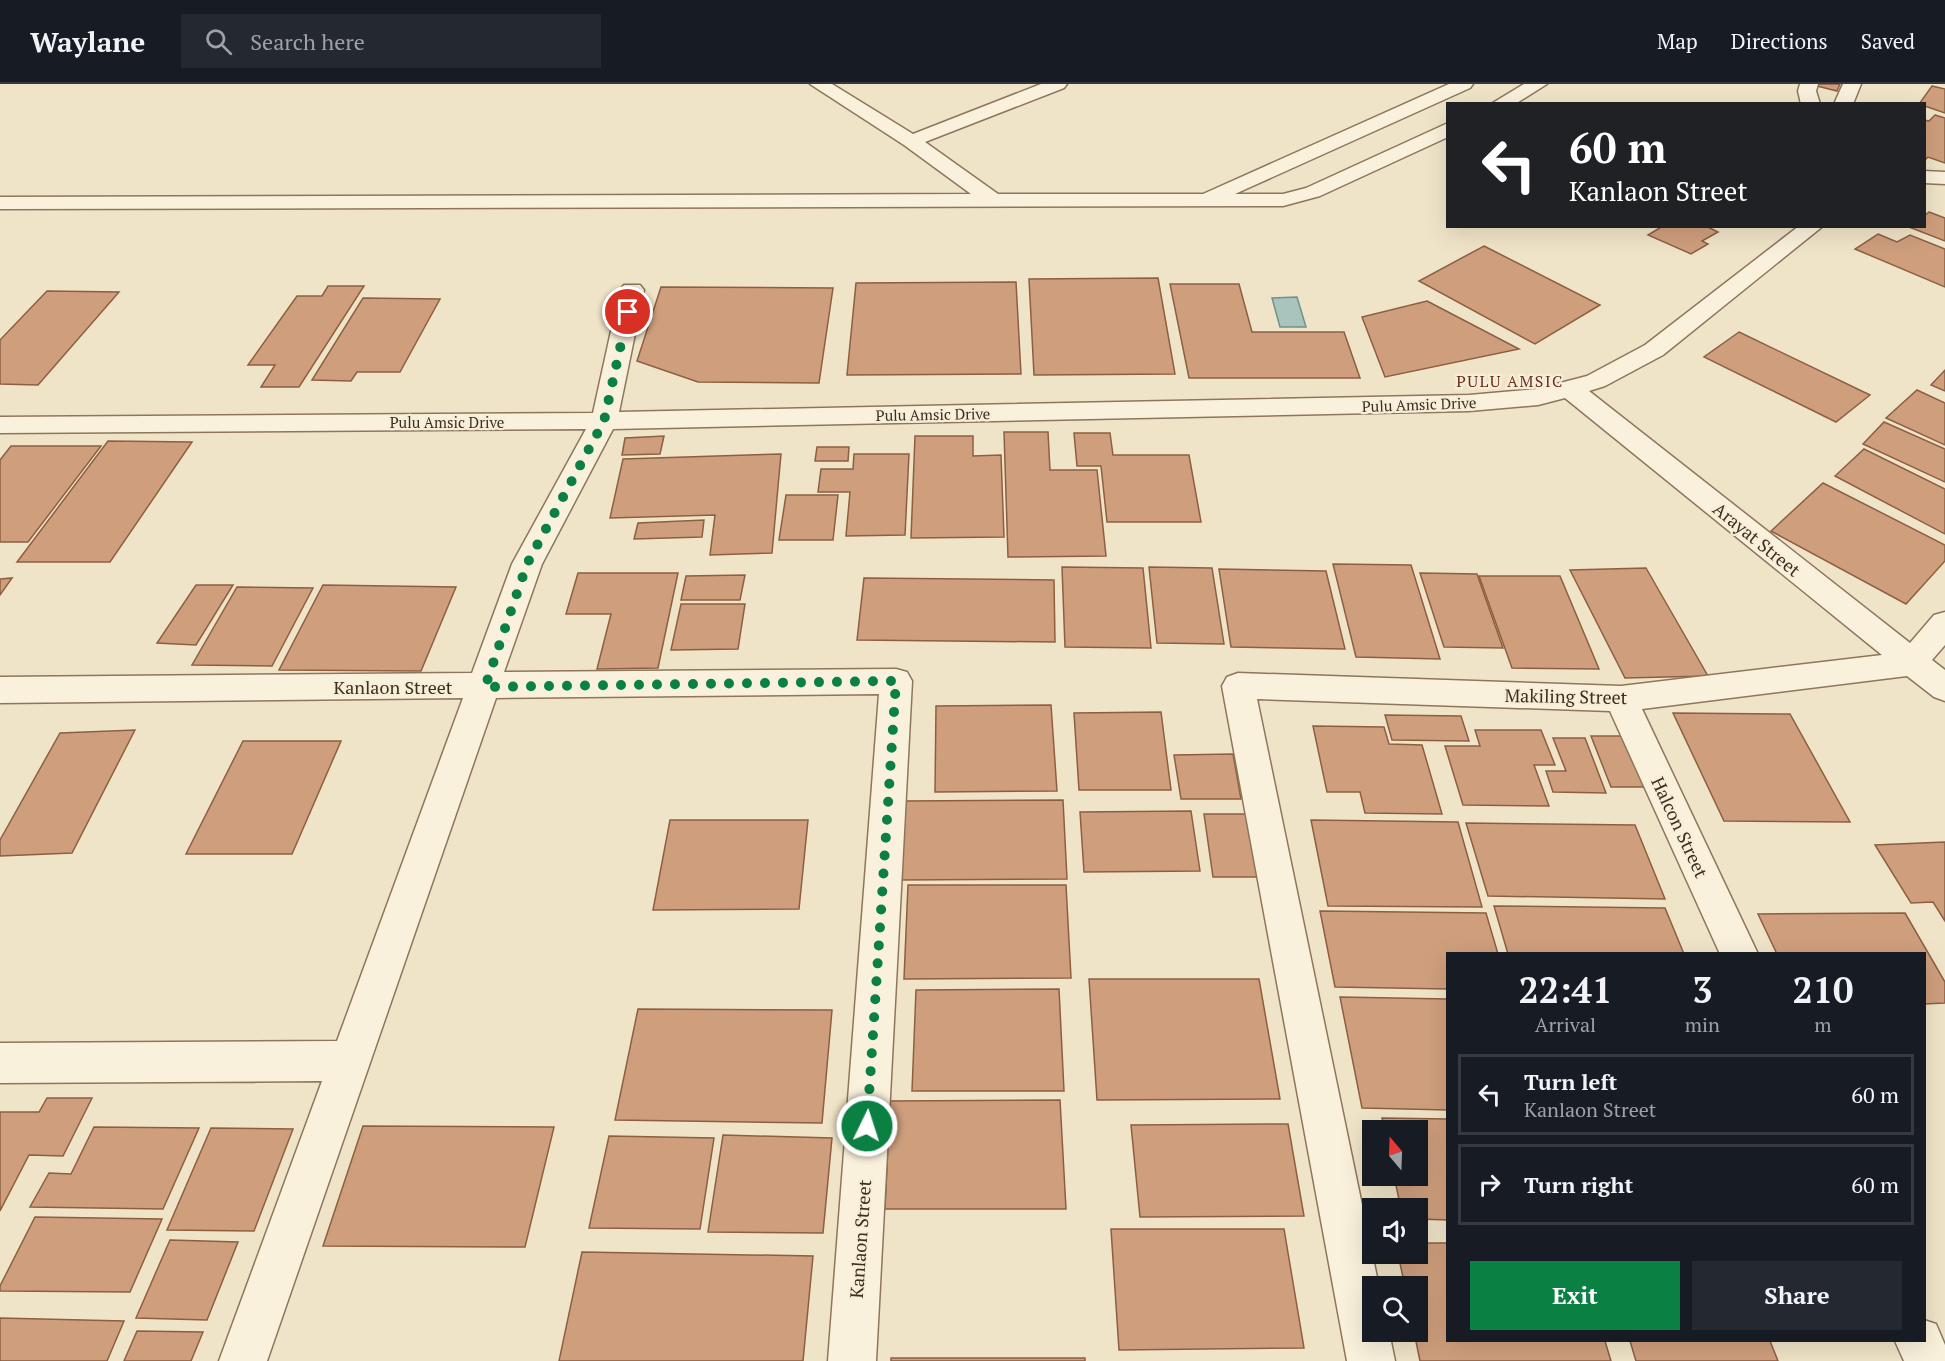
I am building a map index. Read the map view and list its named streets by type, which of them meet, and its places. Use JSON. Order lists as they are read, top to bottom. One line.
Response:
{"streets":{"street":["Pulu Amsic Drive","Arayat Street","Kanlaon Street","Makiling Street","Halcon Street"]},"crossings":[["Pulu Amsic Drive","Arayat Street"],["Arayat Street","Makiling Street"],["Makiling Street","Halcon Street"]],"districts":["PULU AMSIC"],"north":"top","page":{"header":"Waylane","search":"Search here","nav":["Map","Directions","Saved"],"turn":["60 m","Kanlaon Street"],"eta":["22:41","Arrival","3","min","210","m"],"list":[{"name":"Turn left","note":"Kanlaon Street","value":"60 m"},{"name":"Turn right","value":"60 m"}],"buttons":["Exit","Share"]}}
